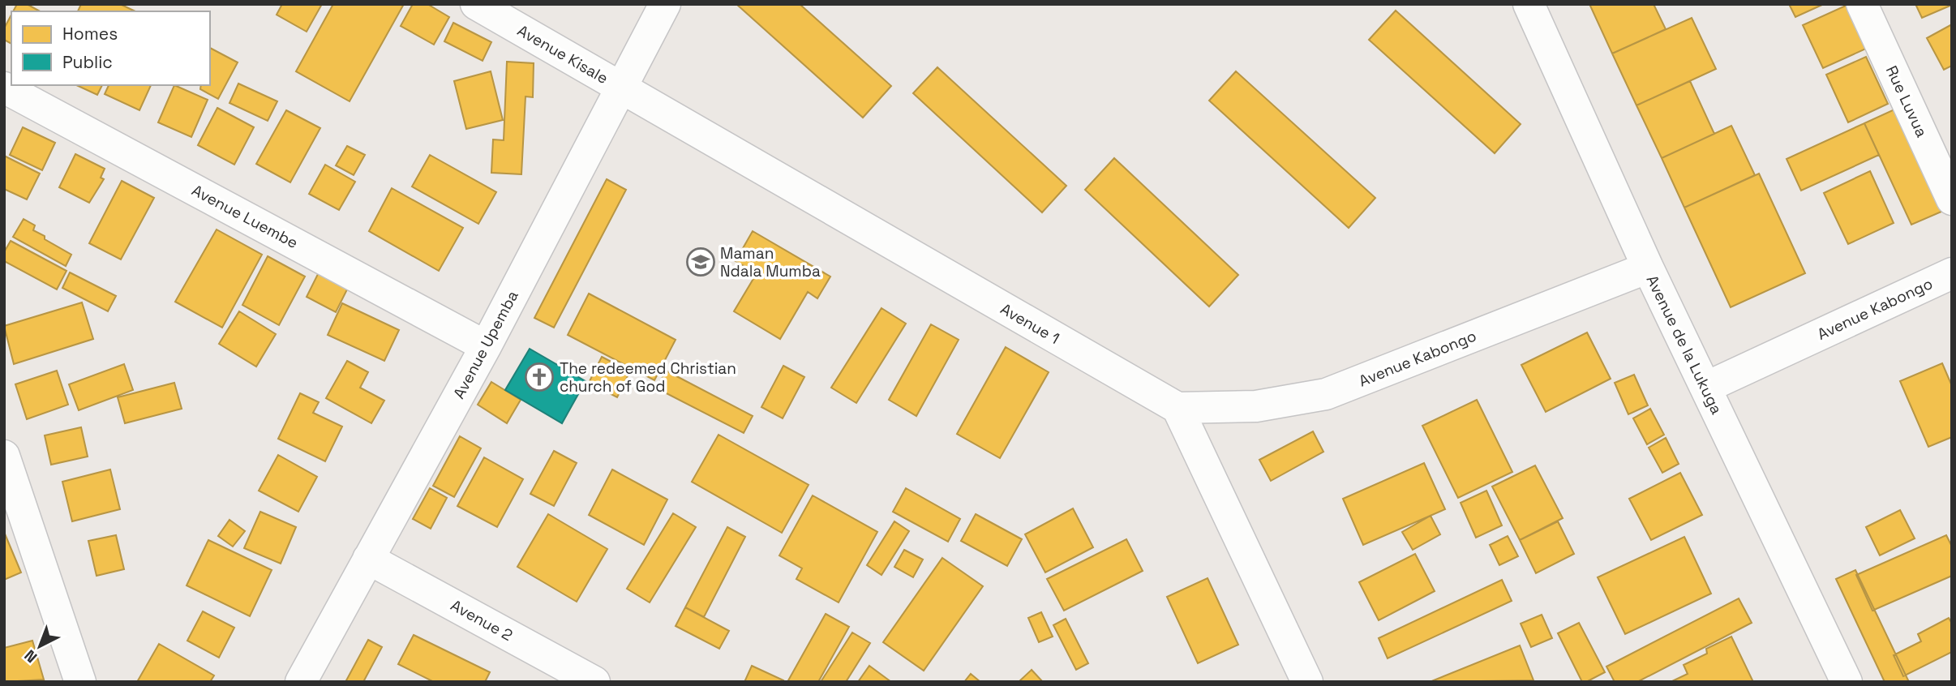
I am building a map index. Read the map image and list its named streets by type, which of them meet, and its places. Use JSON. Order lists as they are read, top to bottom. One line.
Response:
{"streets":{"street":["Avenue Kisale","Rue Luvua","Avenue Luembe","Avenue Kabongo","Avenue 1","Avenue Upemba","Avenue de la Lukuga","Avenue 2"]},"crossings":[["Avenue Kisale","Avenue 1"],["Avenue Kisale","Avenue Upemba"],["Avenue Luembe","Avenue Upemba"],["Avenue Kabongo","Avenue 1"],["Avenue Kabongo","Avenue de la Lukuga"],["Avenue 1","Avenue Upemba"],["Avenue Upemba","Avenue 2"]],"places":{"school or university":["Maman Ndala Mumba"],"church":["The redeemed Christian church of God"]},"legend":["Homes","Public"],"north":"bottom left"}
